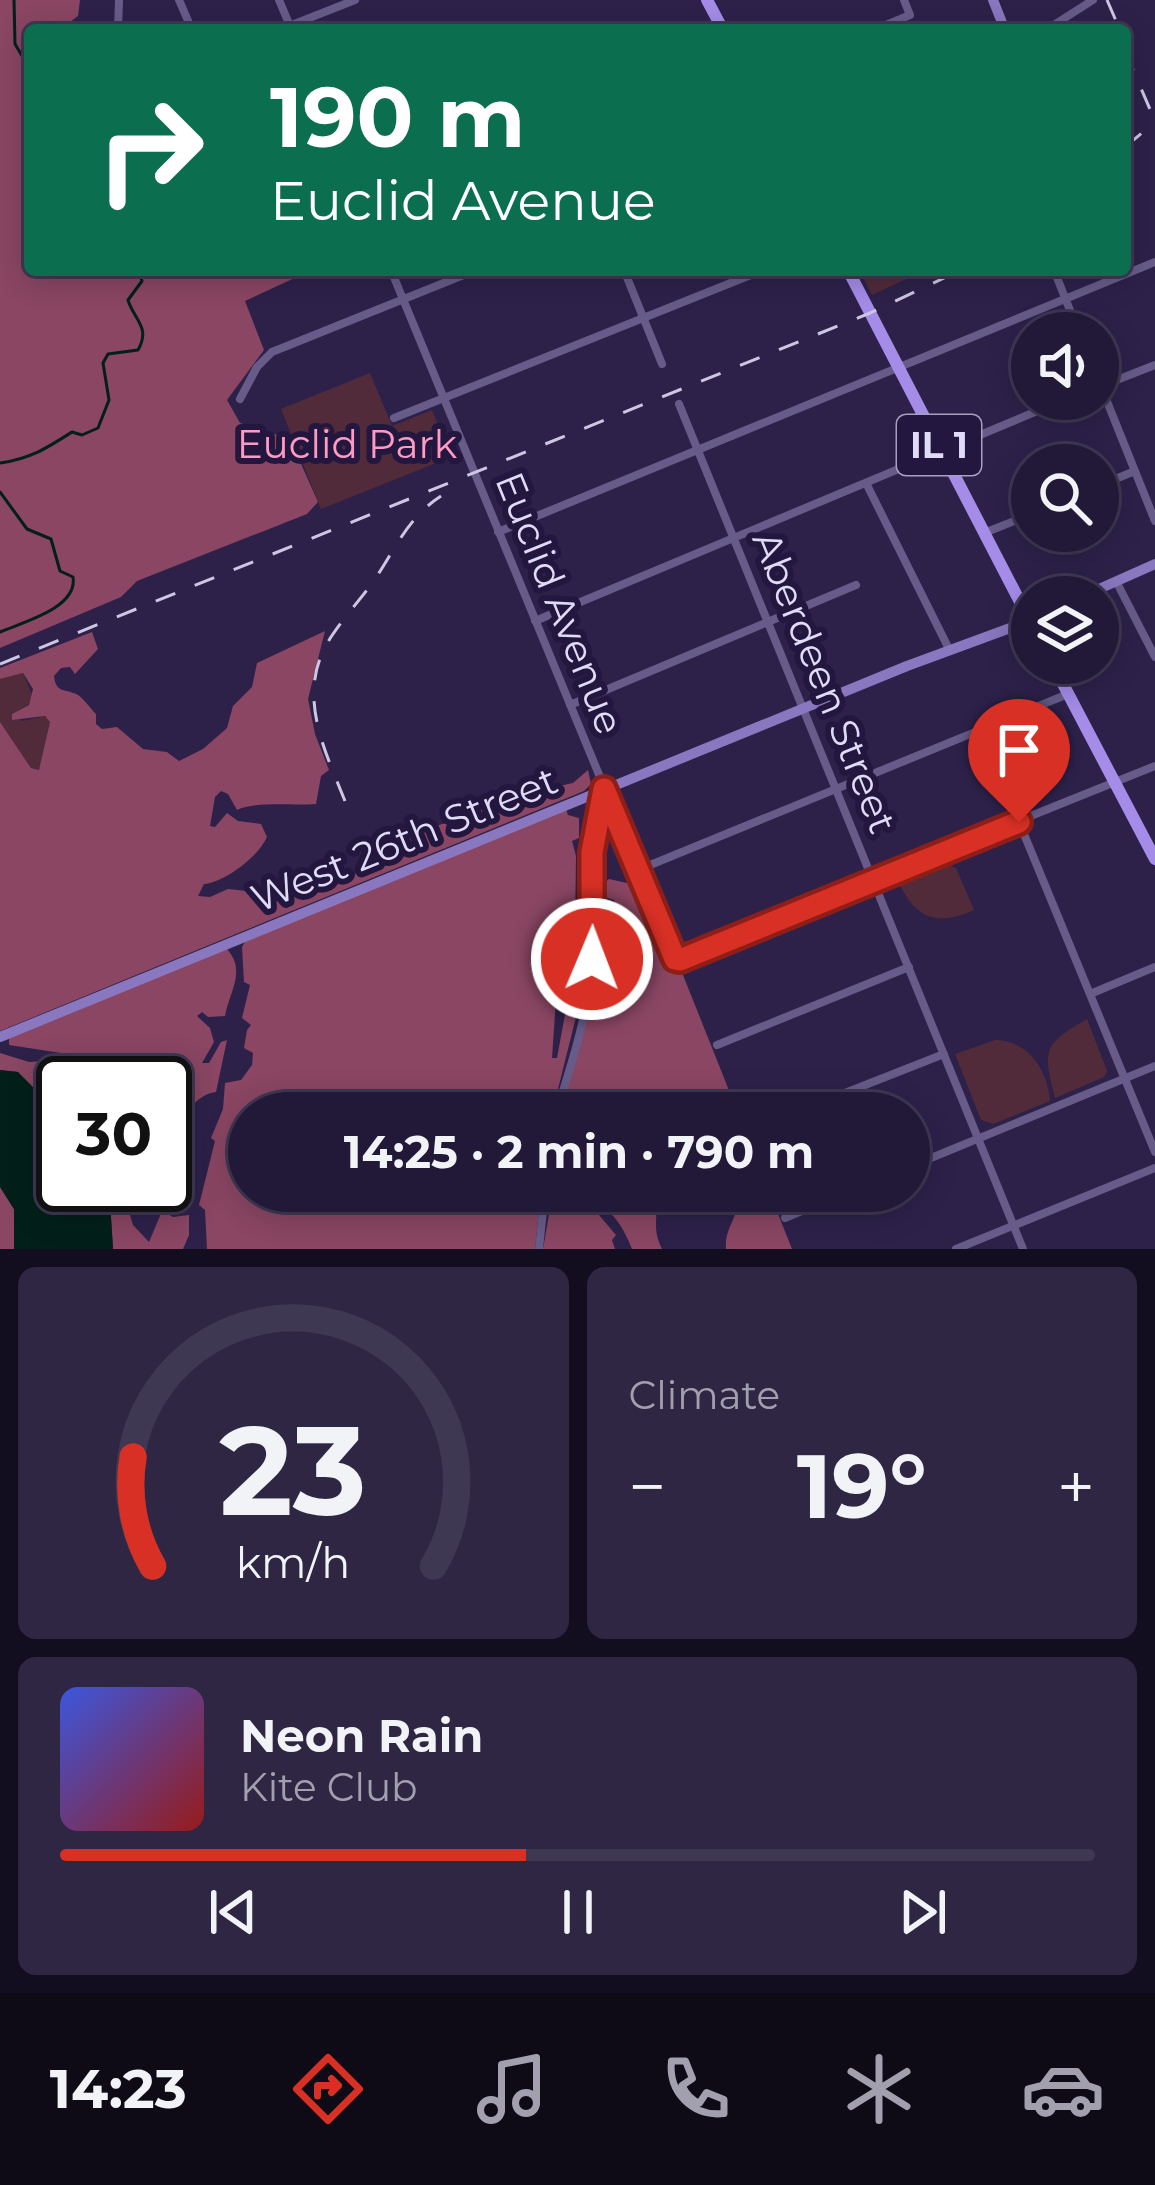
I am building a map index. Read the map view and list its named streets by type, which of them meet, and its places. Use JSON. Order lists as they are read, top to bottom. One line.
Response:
{"streets":{"main road":["IL 1"],"street":["Euclid Avenue","Aberdeen Street","West 26th Street"]},"crossings":[["Euclid Avenue","Aberdeen Street"],["Euclid Avenue","West 26th Street"],["Aberdeen Street","West 26th Street"]],"parks":["Euclid Park"],"page":{"turn":["190 m","Euclid Avenue"],"limit":"30","trip":"14:25 · 2 min · 790 m","tile":"Climate","heat":["−","19°","+"],"song":["Neon Rain","Kite Club"],"tabs":"14:23","gauge":["23","km/h"]}}
